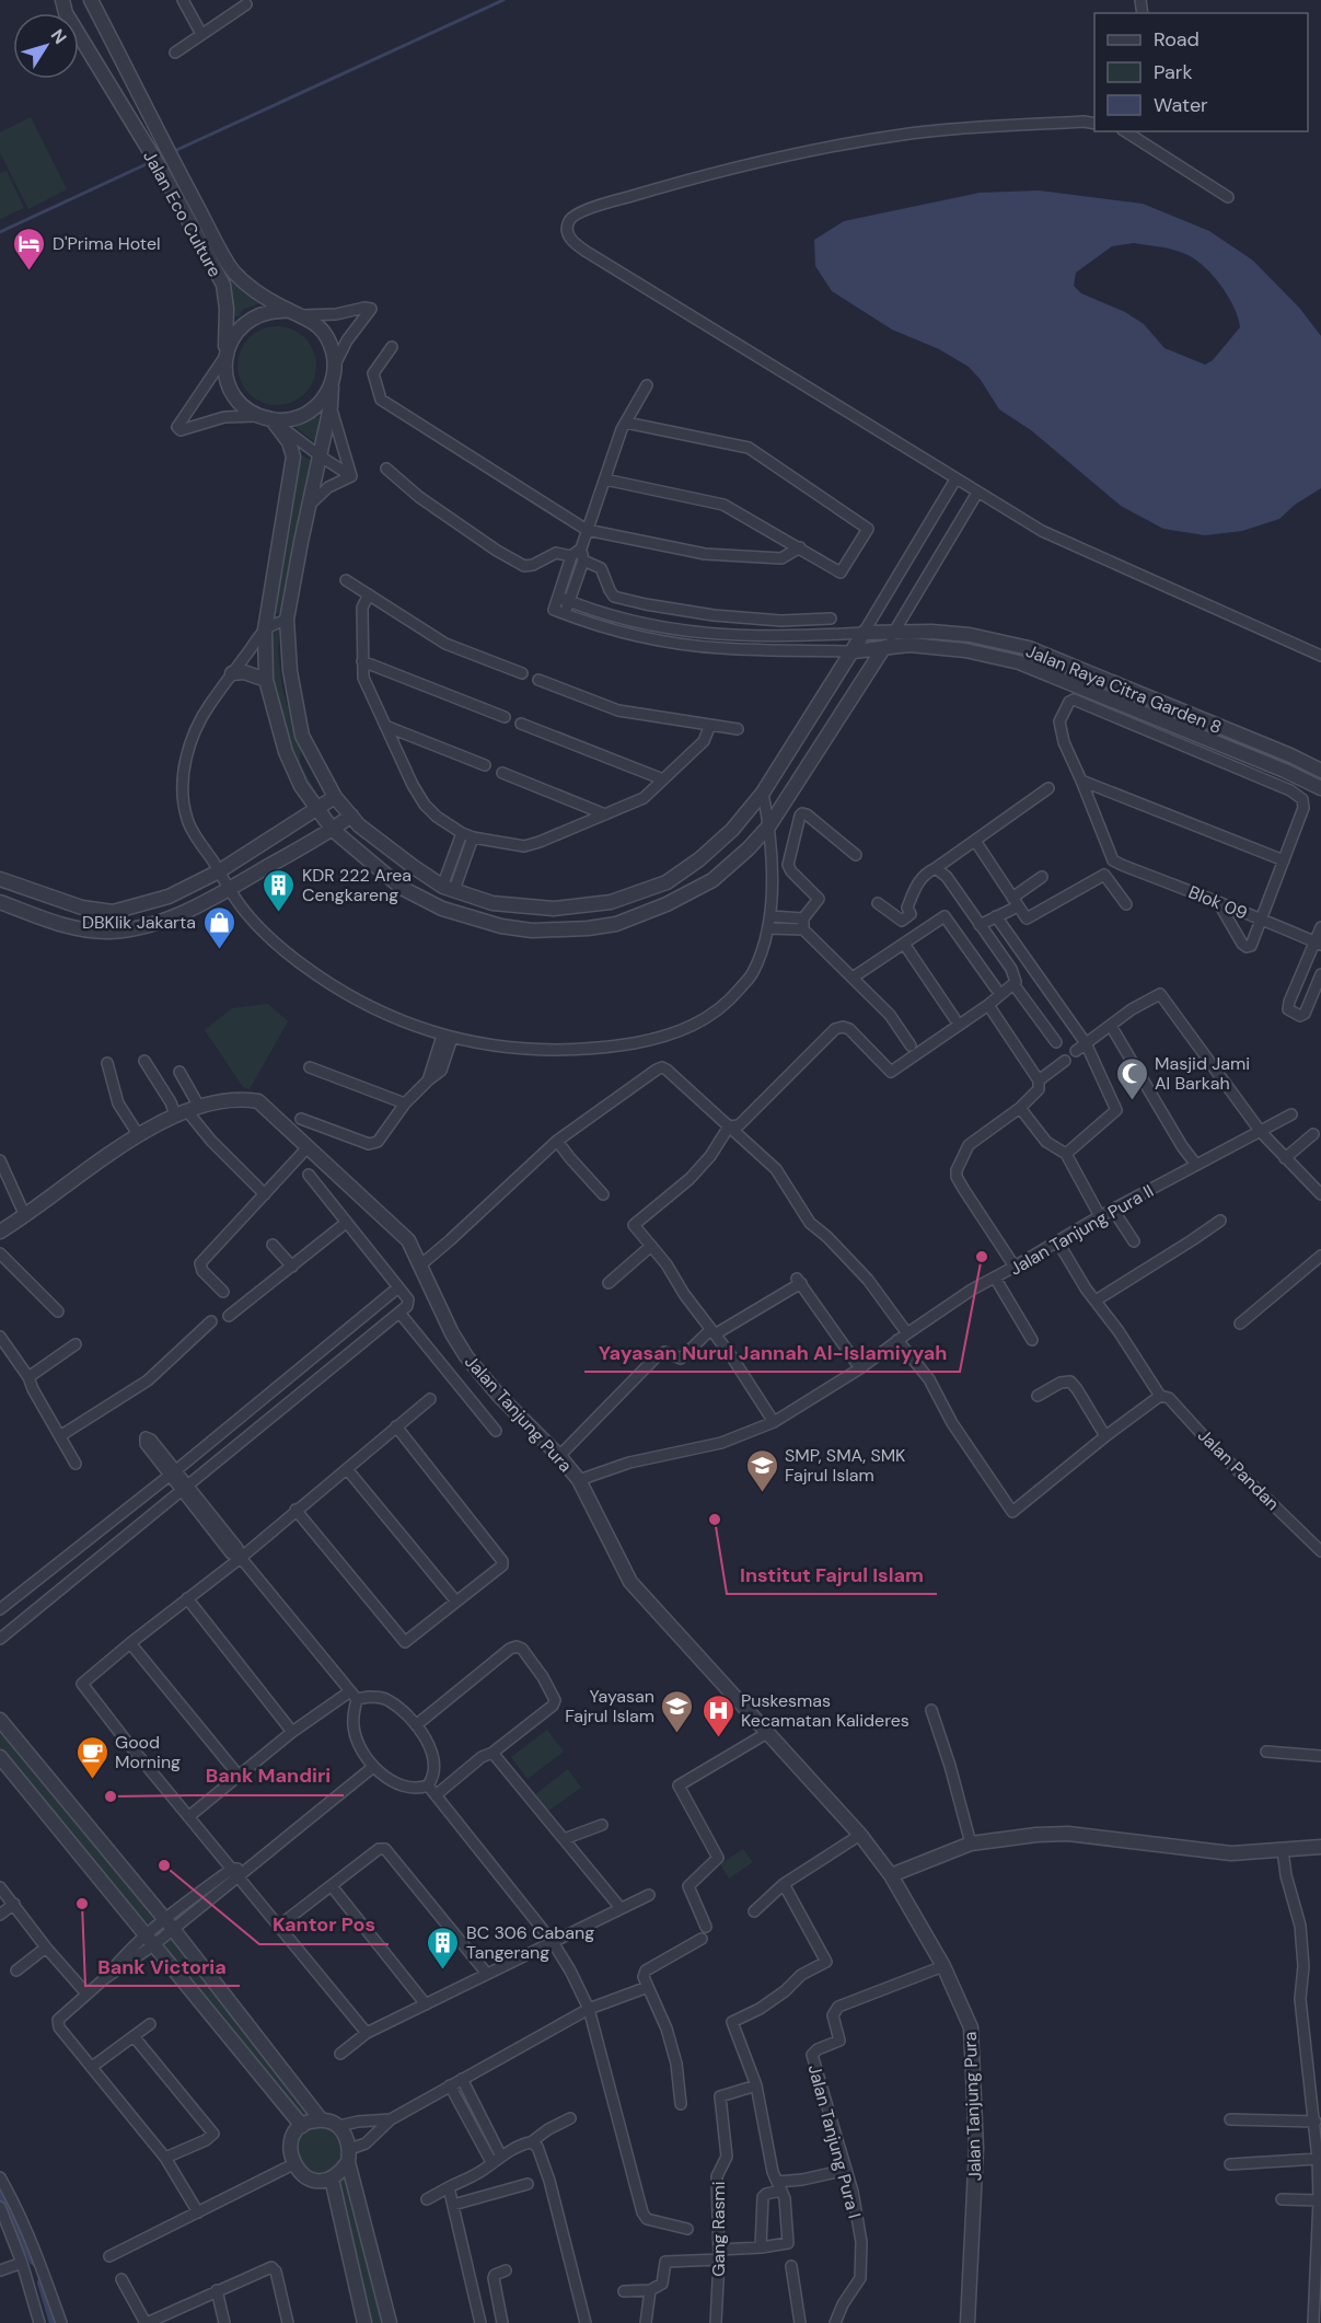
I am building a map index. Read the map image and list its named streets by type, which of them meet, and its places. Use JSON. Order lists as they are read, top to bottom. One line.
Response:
{"streets":{"street":["Jalan Eco Culture","Jalan Raya Citra Garden 8","Blok 09","Jalan Tanjung Pura II","Jalan Tanjung Pura","Jalan Pandan","Jalan Tanjung Pura I","Gang Rasmi"]},"crossings":[["Jalan Tanjung Pura II","Jalan Tanjung Pura"],["Jalan Tanjung Pura II","Jalan Pandan"],["Jalan Tanjung Pura","Jalan Tanjung Pura I"]],"places":{"hotel":["D'Prima Hotel"],"building":["KDR 222 Area Cengkareng","BC 306 Cabang Tangerang"],"shop":["DBKlik Jakarta"],"mosque":["Masjid Jami Al Barkah"],"other":["Yayasan Nurul Jannah Al-Islamiyyah","Institut Fajrul Islam","Bank Mandiri","Kantor Pos","Bank Victoria"],"school or university":["SMP, SMA, SMK Fajrul Islam","Yayasan Fajrul Islam"],"hospital":["Puskesmas Kecamatan Kalideres"],"cafe":["Good Morning"]},"legend":["Road","Park","Water"],"north":"top right"}
